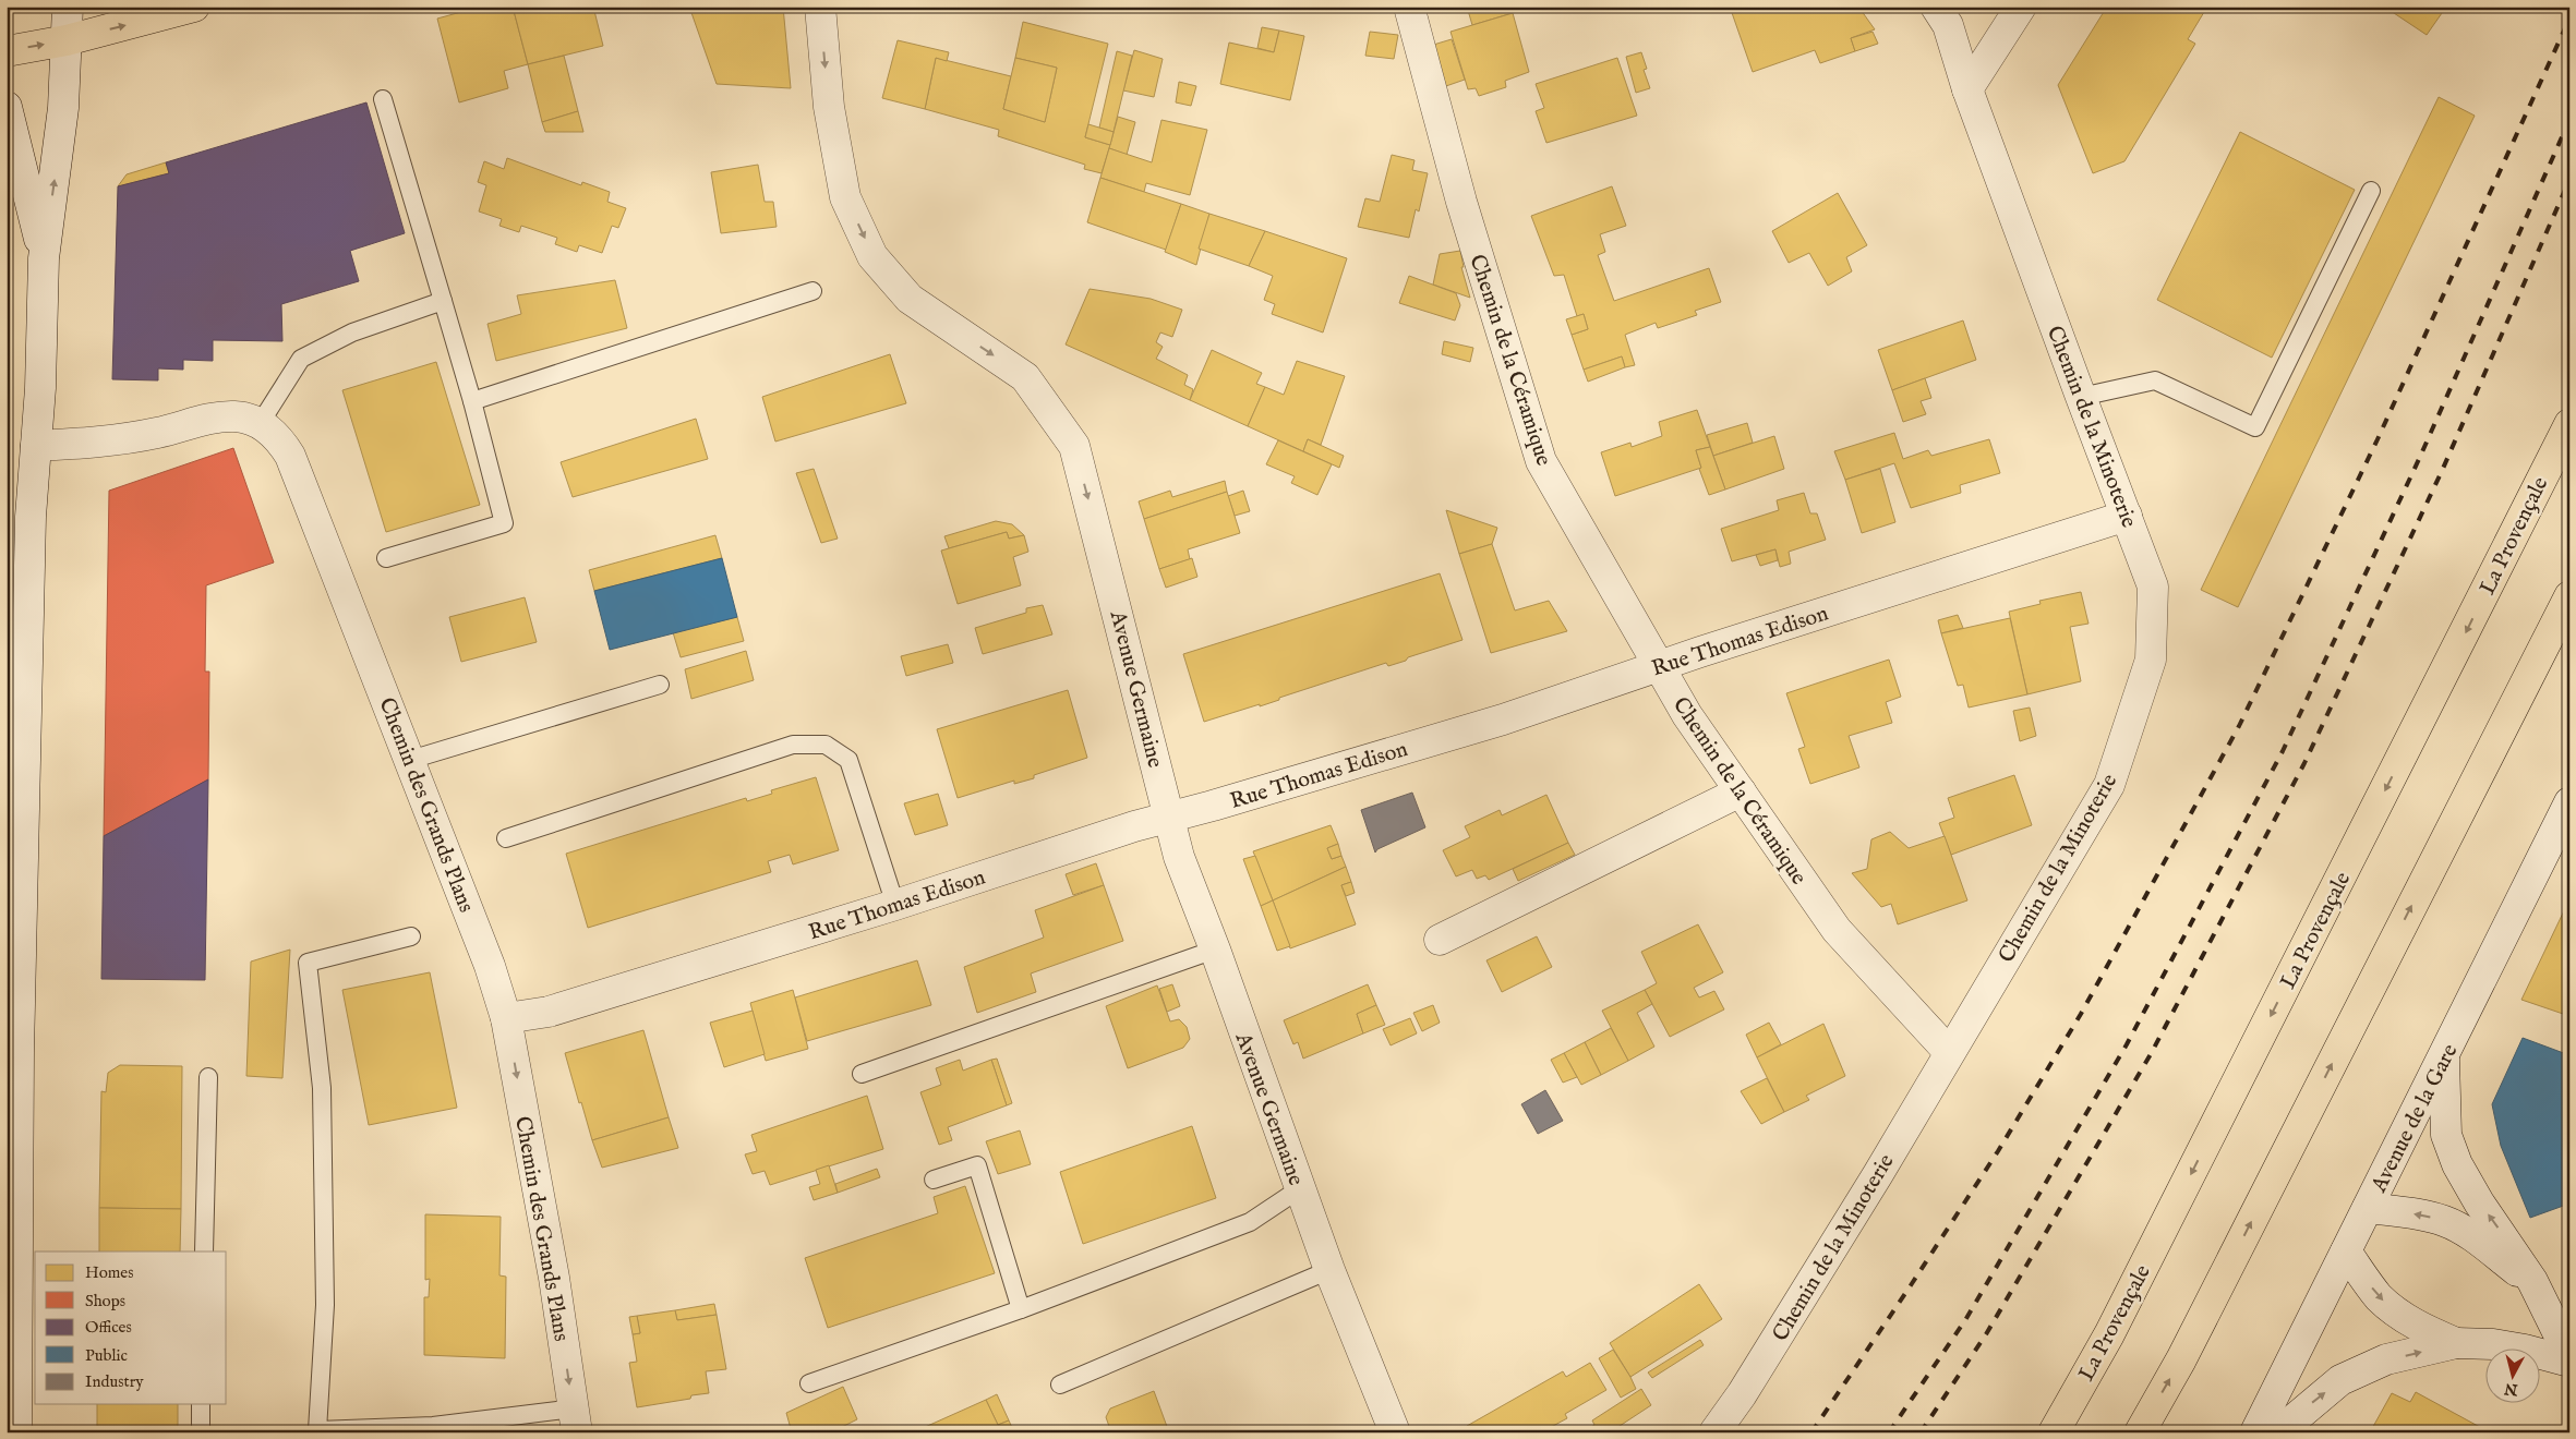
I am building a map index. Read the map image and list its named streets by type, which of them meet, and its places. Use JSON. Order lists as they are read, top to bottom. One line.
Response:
{"streets":{"main road":["La Provençale"],"street":["Chemin de la Céramique","Chemin de la Minoterie","Rue Thomas Edison","Avenue Germaine","Chemin des Grands Plans","Avenue de la Gare"]},"crossings":[["Chemin de la Céramique","Chemin de la Minoterie"],["Chemin de la Céramique","Rue Thomas Edison"],["Chemin de la Minoterie","Rue Thomas Edison"],["Rue Thomas Edison","Avenue Germaine"],["Rue Thomas Edison","Chemin des Grands Plans"]],"one_way":["Avenue Germaine"],"legend":["Homes","Shops","Offices","Public","Industry"],"north":"bottom"}
